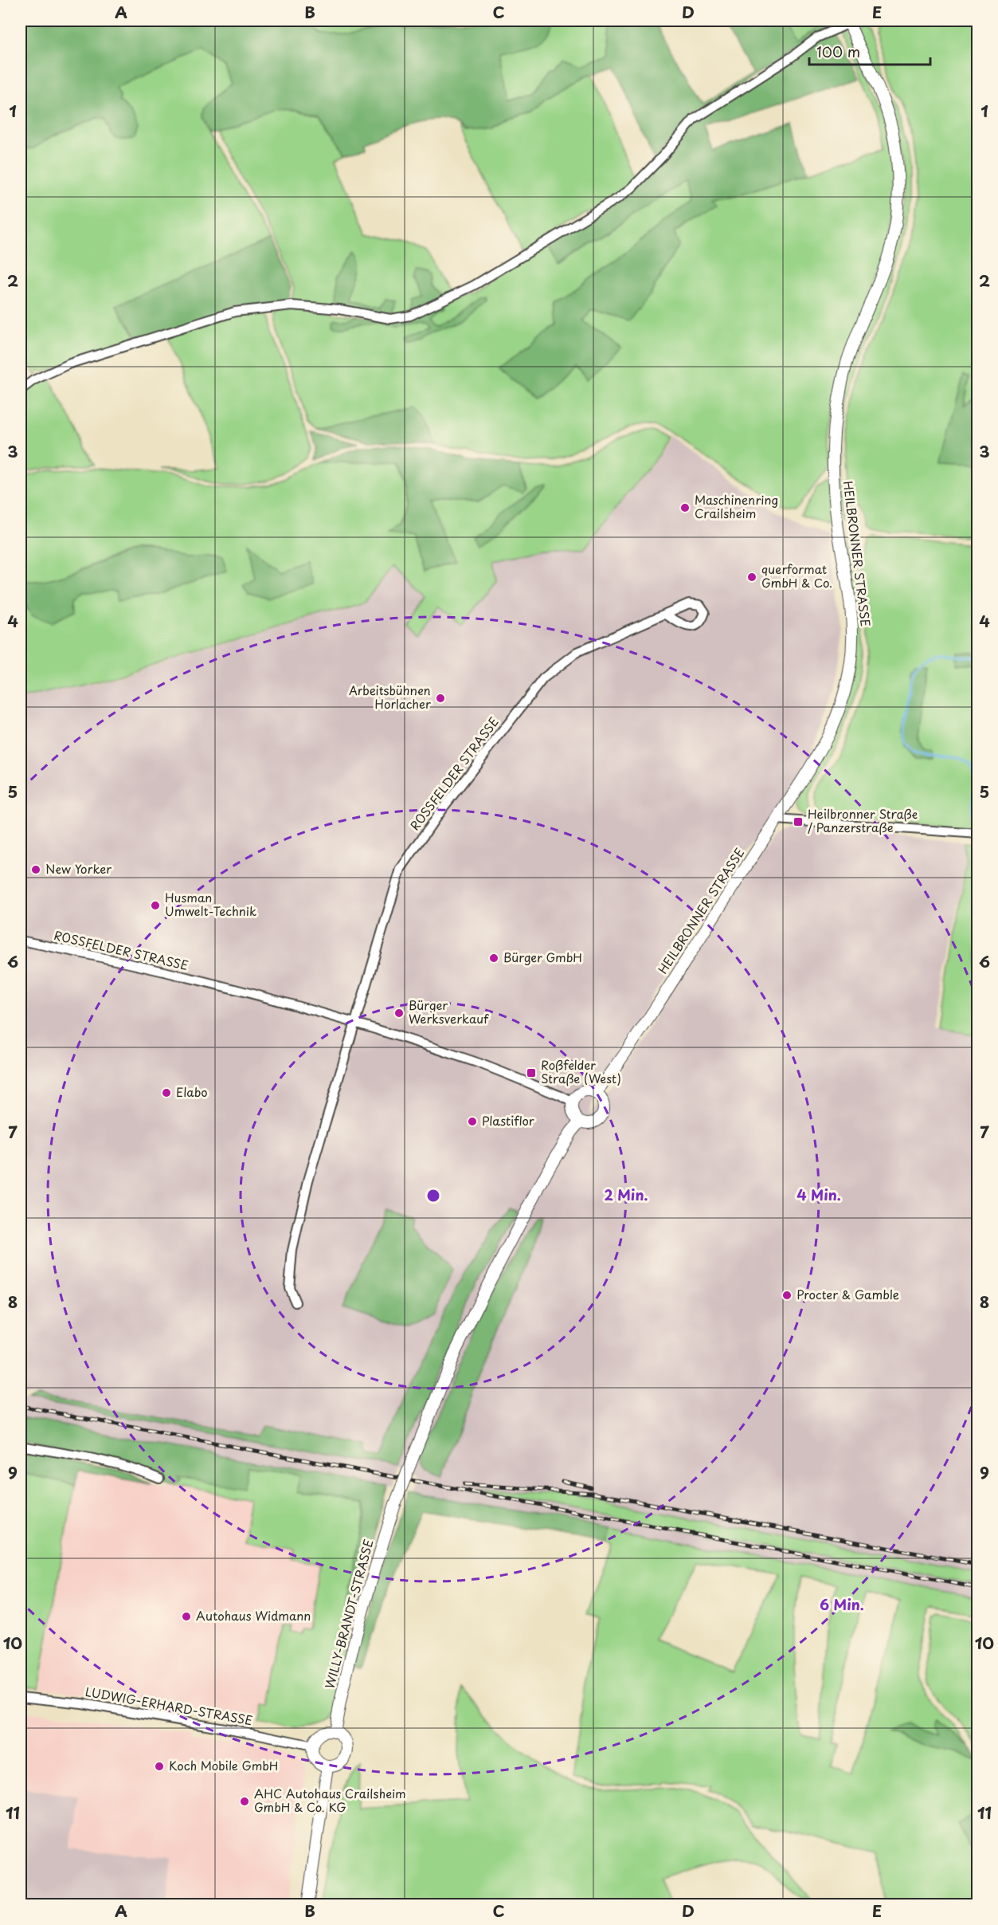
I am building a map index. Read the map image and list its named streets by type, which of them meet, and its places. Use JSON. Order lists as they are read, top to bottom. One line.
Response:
{"streets":{"main road":["HEILBRONNER STRASSE","WILLY-BRANDT-STRASSE"],"street":["ROSSFELDER STRASSE","LUDWIG-ERHARD-STRASSE"]},"crossings":[["HEILBRONNER STRASSE","ROSSFELDER STRASSE"],["HEILBRONNER STRASSE","WILLY-BRANDT-STRASSE"],["ROSSFELDER STRASSE","WILLY-BRANDT-STRASSE"],["WILLY-BRANDT-STRASSE","LUDWIG-ERHARD-STRASSE"]],"places":{"other":["Maschinenring Crailsheim","querformat GmbH & Co.","Arbeitsbühnen Horlacher","New Yorker","Husman Umwelt-Technik","Bürger GmbH","Bürger Werksverkauf","Elabo","Plastiflor","Procter & Gamble","Autohaus Widmann","Koch Mobile GmbH","AHC Autohaus Crailsheim GmbH & Co. KG"],"transit":["Heilbronner Straße / Panzerstraße","Roßfelder Straße (West)"]},"scale_bar":"100 m","grid":{"columns":["A","B","C","D","E"],"rows":["1","2","3","4","5","6","7","8","9","10","11"]},"rings":["2 Min.","4 Min.","6 Min."]}
